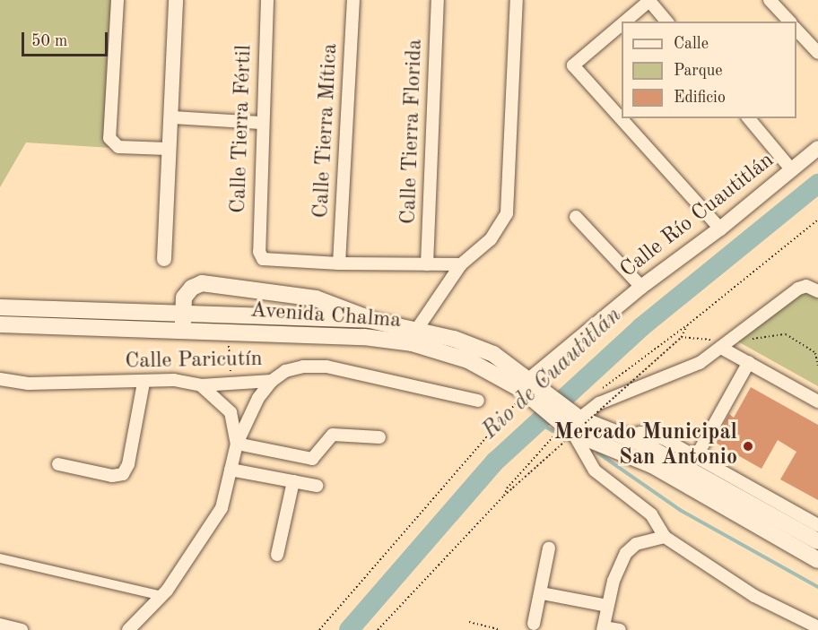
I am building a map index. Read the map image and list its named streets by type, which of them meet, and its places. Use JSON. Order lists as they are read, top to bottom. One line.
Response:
{"streets":{"main road":["Avenida Chalma"],"street":["Calle Tierra Fértil","Calle Tierra Mítica","Calle Tierra Florida","Calle Río Cuautitlán","Calle Paricutín"]},"crossings":[["Calle Tierra Fértil","Calle Tierra Mítica"],["Calle Río Cuautitlán","Avenida Chalma"]],"water":["Rio de Cuautitlán"],"places":["Mercado Municipal San Antonio"],"legend":["Calle","Parque","Edificio"],"scale_bar":"50 m"}
